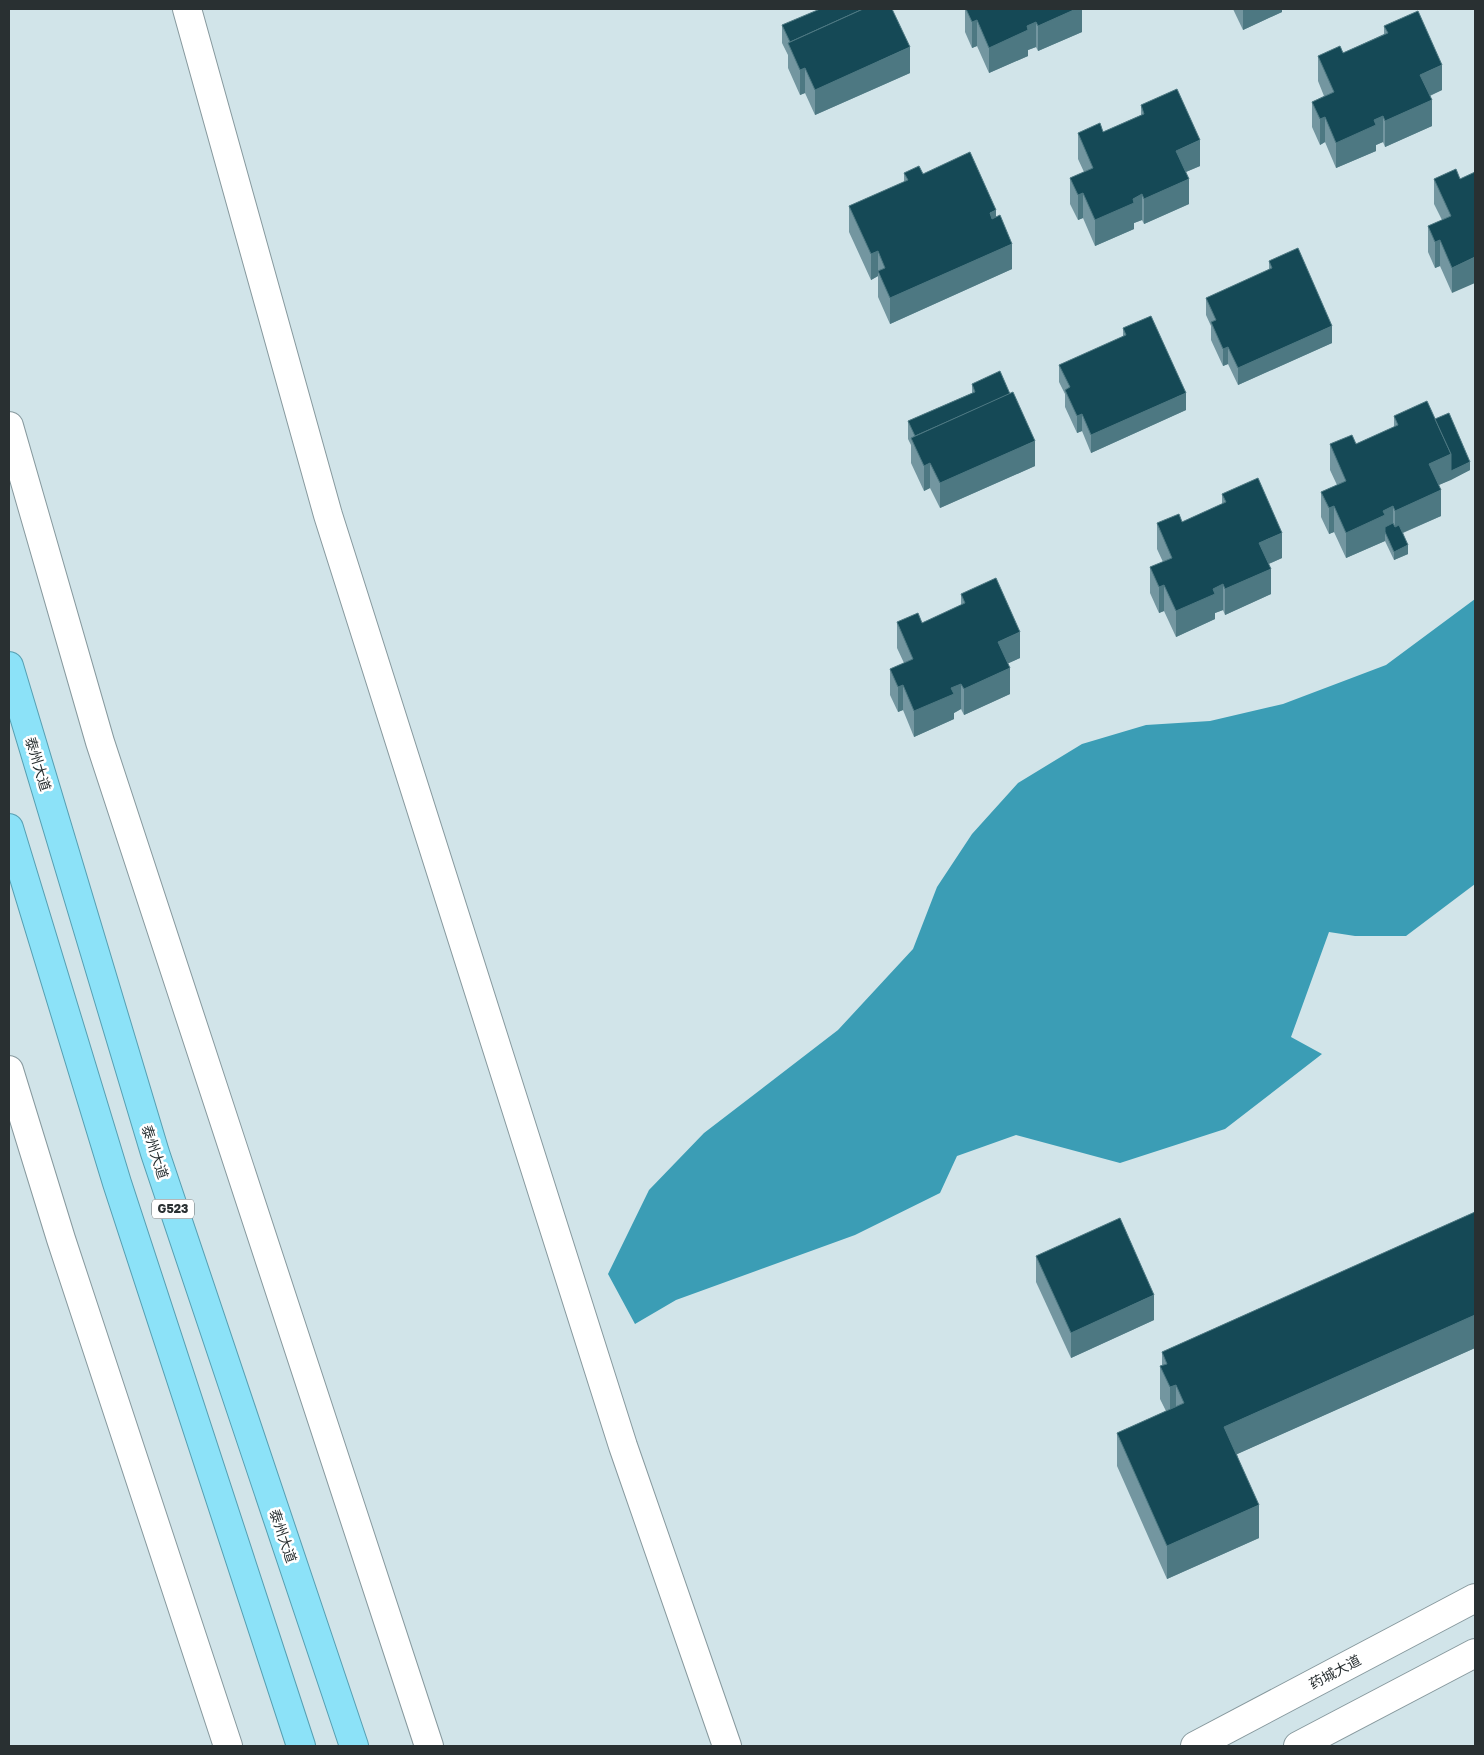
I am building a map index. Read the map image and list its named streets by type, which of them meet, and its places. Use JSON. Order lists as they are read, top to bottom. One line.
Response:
{"streets":{"highway":["泰州大道","G523"],"street":["药城大道"]}}
